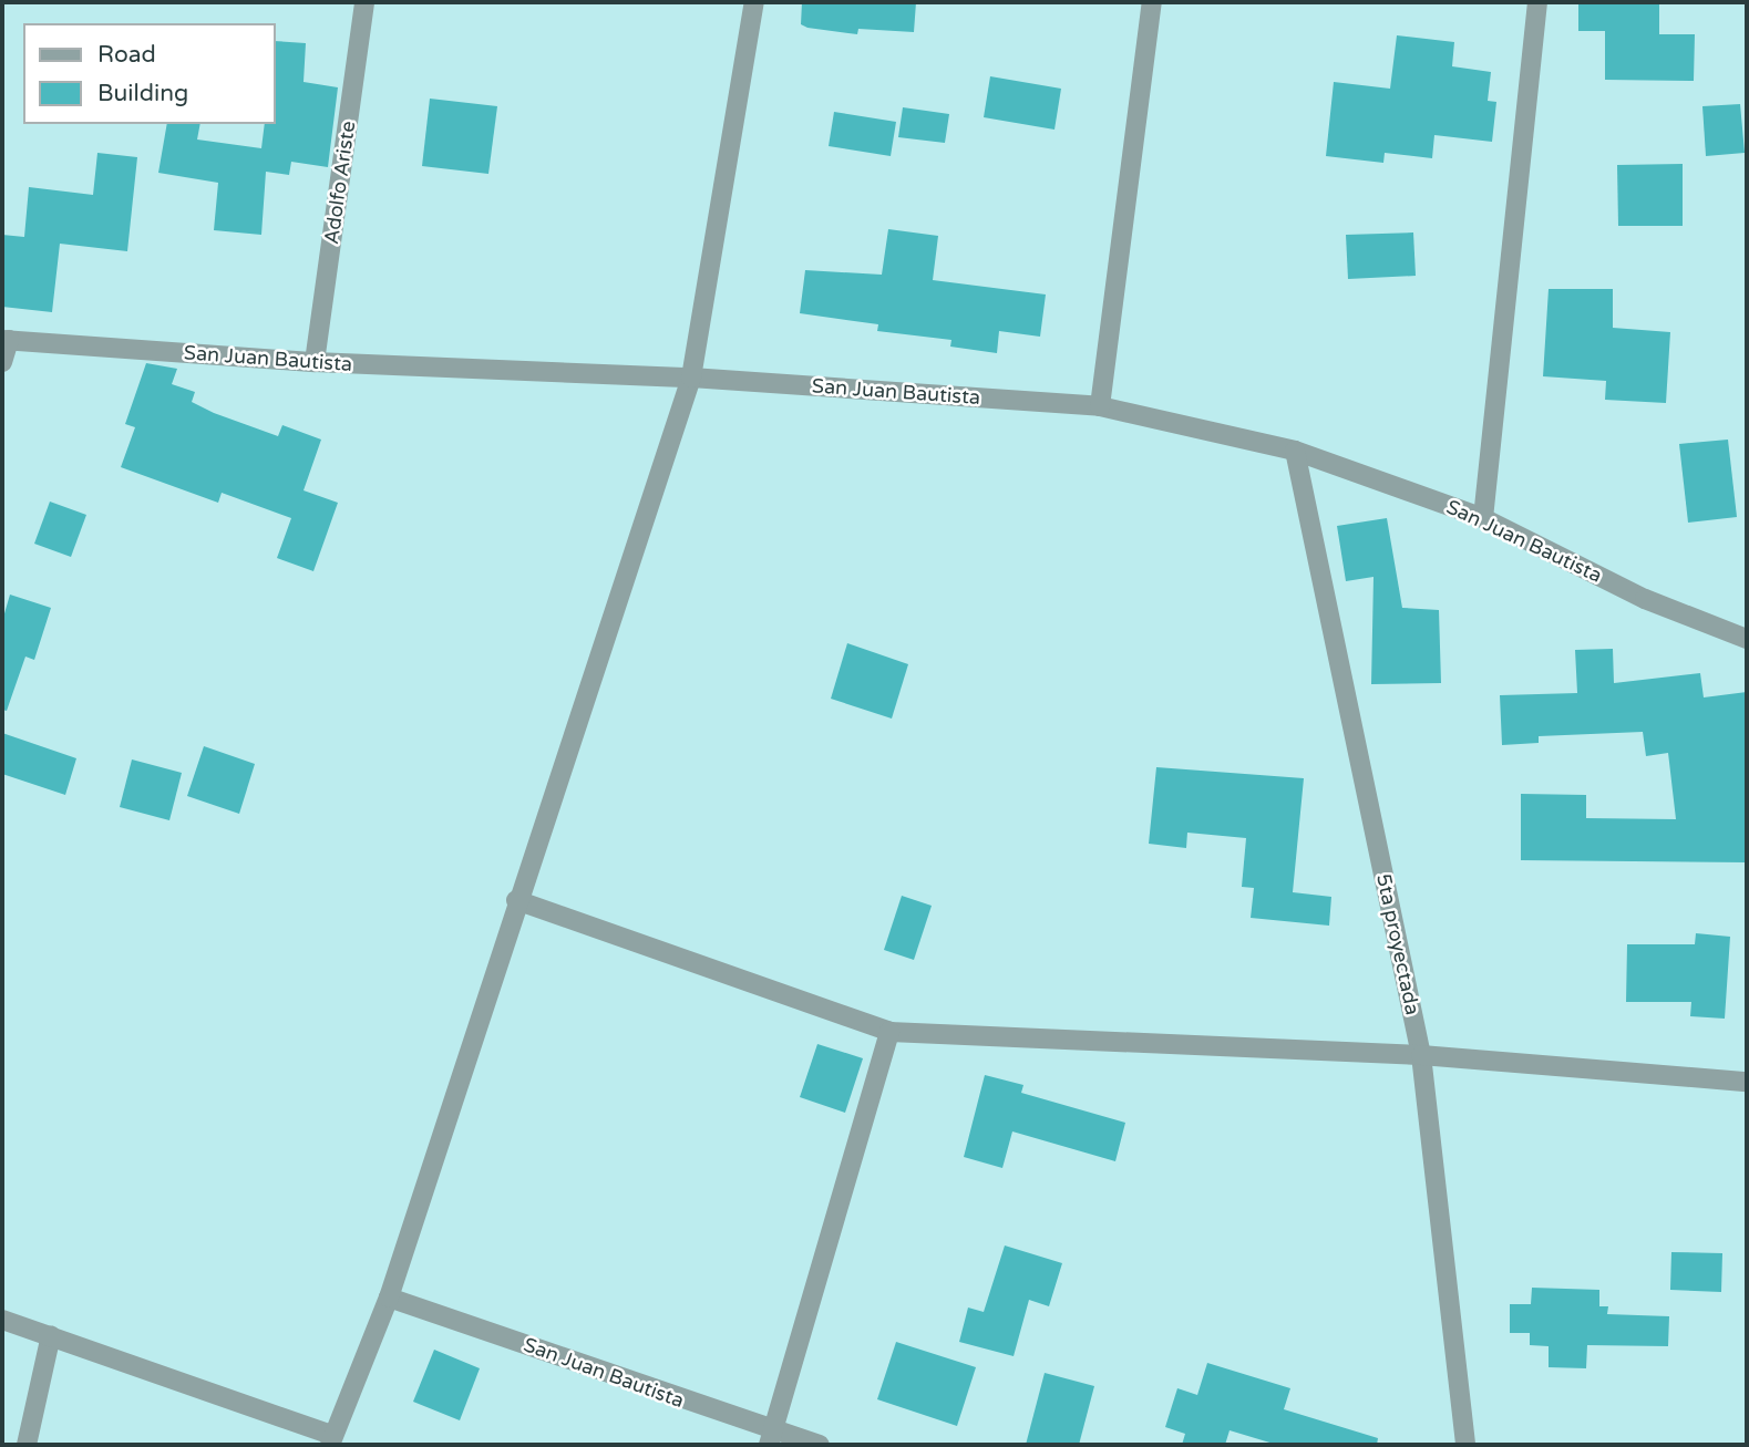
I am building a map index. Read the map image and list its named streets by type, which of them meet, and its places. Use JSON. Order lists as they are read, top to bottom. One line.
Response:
{"streets":{"street":["Adolfo Ariste","San Juan Bautista","5ta proyectada"]},"crossings":[["Adolfo Ariste","San Juan Bautista"],["San Juan Bautista","5ta proyectada"]],"legend":["Road","Building"]}
